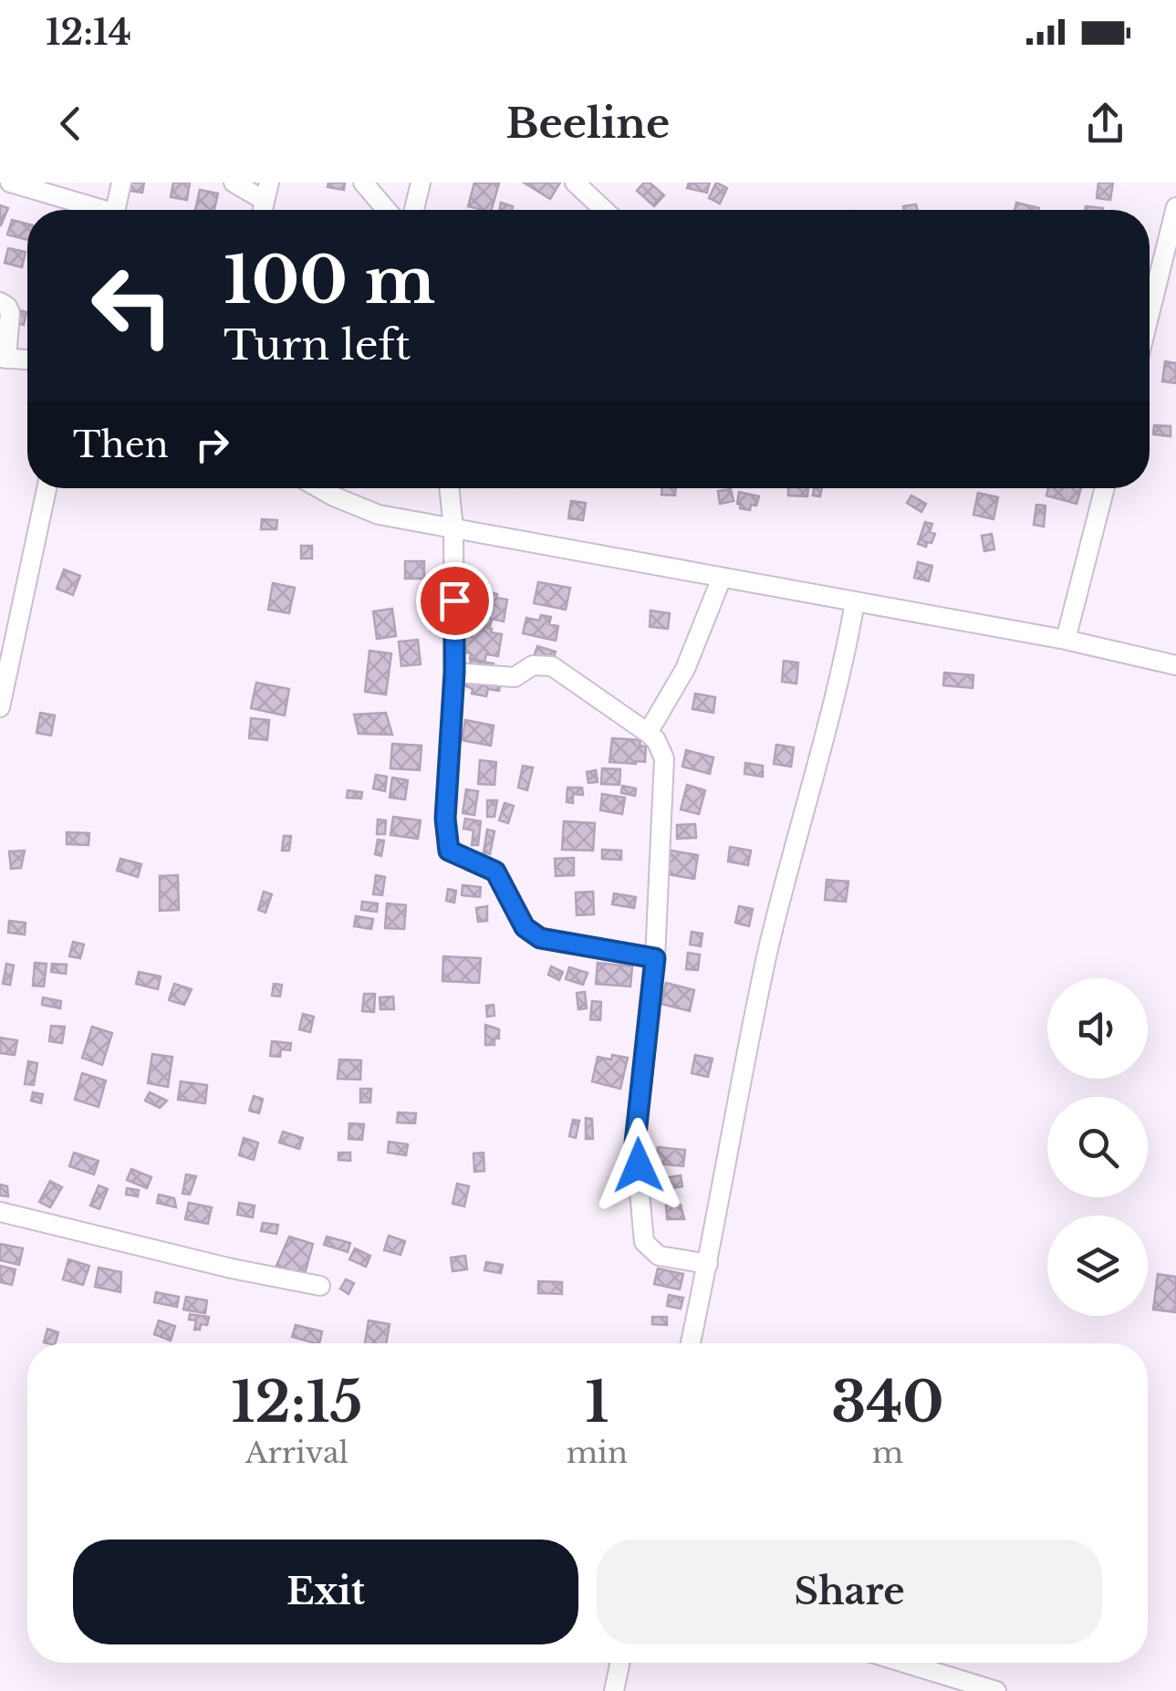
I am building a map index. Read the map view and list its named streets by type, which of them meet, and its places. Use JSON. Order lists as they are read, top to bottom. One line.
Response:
{"page":{"status":"12:14","header":"Beeline","turn":["100 m","Turn left"],"then":"Then","eta":["12:15","Arrival","1","min","340","m"],"buttons":["Exit","Share"]}}
